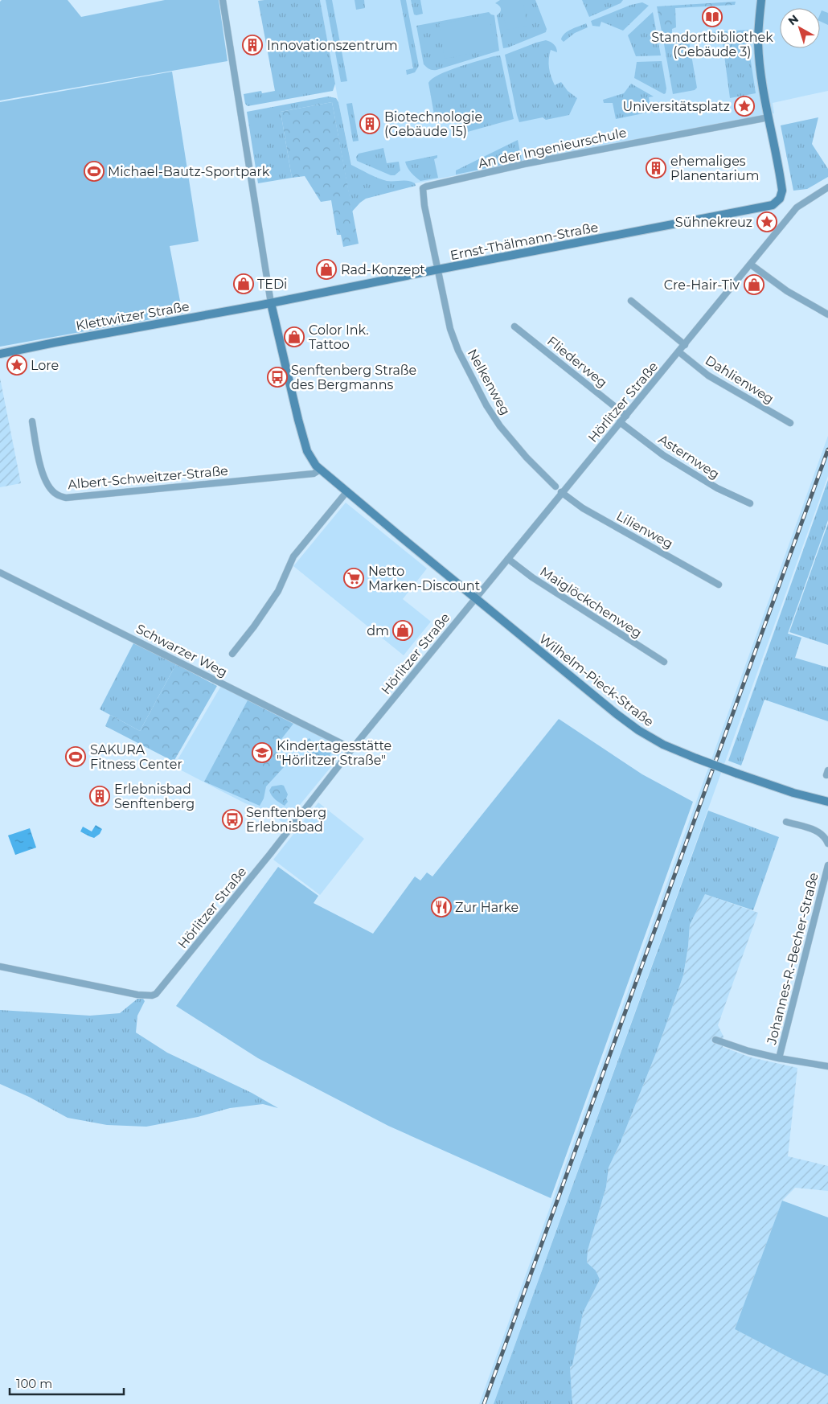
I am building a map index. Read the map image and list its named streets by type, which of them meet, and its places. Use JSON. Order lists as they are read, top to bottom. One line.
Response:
{"streets":{"main road":["Ernst-Thälmann-Straße","Klettwitzer Straße","Wilhelm-Pieck-Straße"],"street":["An der Ingenieurschule","Fliederweg","Dahlienweg","Nelkenweg","Hörlitzer Straße","Asternweg","Albert-Schweitzer-Straße","Lilienweg","Maiglöckchenweg","Schwarzer Weg","Johannes-R.-Becher-Straße"]},"crossings":[["An der Ingenieurschule","Ernst-Thälmann-Straße"],["An der Ingenieurschule","Nelkenweg"],["Ernst-Thälmann-Straße","Klettwitzer Straße"],["Ernst-Thälmann-Straße","Nelkenweg"],["Ernst-Thälmann-Straße","Wilhelm-Pieck-Straße"],["Klettwitzer Straße","Wilhelm-Pieck-Straße"],["Fliederweg","Hörlitzer Straße"],["Dahlienweg","Hörlitzer Straße"],["Hörlitzer Straße","Asternweg"],["Hörlitzer Straße","Lilienweg"],["Hörlitzer Straße","Maiglöckchenweg"],["Hörlitzer Straße","Schwarzer Weg"],["Hörlitzer Straße","Wilhelm-Pieck-Straße"],["Albert-Schweitzer-Straße","Wilhelm-Pieck-Straße"]],"places":{"library":["Standortbibliothek (Gebäude 3)"],"building":["Innovationszentrum","Biotechnologie (Gebäude 15)","ehemaliges Planentarium","Erlebnisbad Senftenberg"],"place":["Universitätsplatz","Sühnekreuz","Lore"],"sports":["Michael-Bautz-Sportpark","SAKURA Fitness Center"],"shop":["Rad-Konzept","TEDi","Cre-Hair-Tiv","Color Ink. Tattoo","dm"],"bus stop":["Senftenberg Straße des Bergmanns","Senftenberg Erlebnisbad"],"supermarket":["Netto Marken-Discount"],"school or university":["Kindertagesstätte \"Hörlitzer Straße\""],"restaurant":["Zur Harke"]},"scale_bar":"100 m","north":"top left"}
